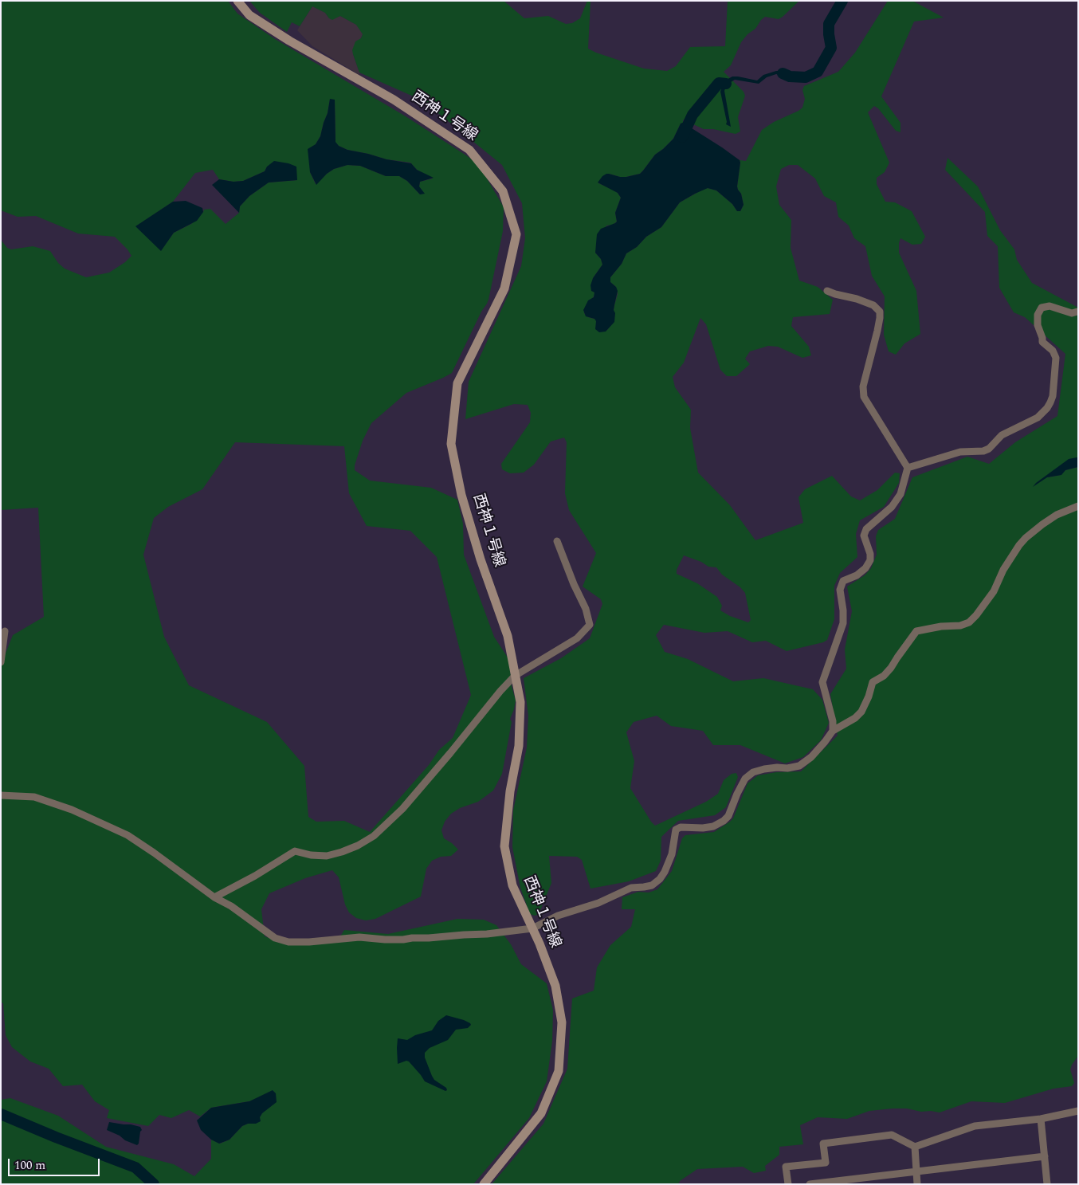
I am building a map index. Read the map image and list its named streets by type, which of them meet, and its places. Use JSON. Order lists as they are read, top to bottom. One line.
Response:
{"streets":{"street":["西神１号線"]},"scale_bar":"100 m"}
